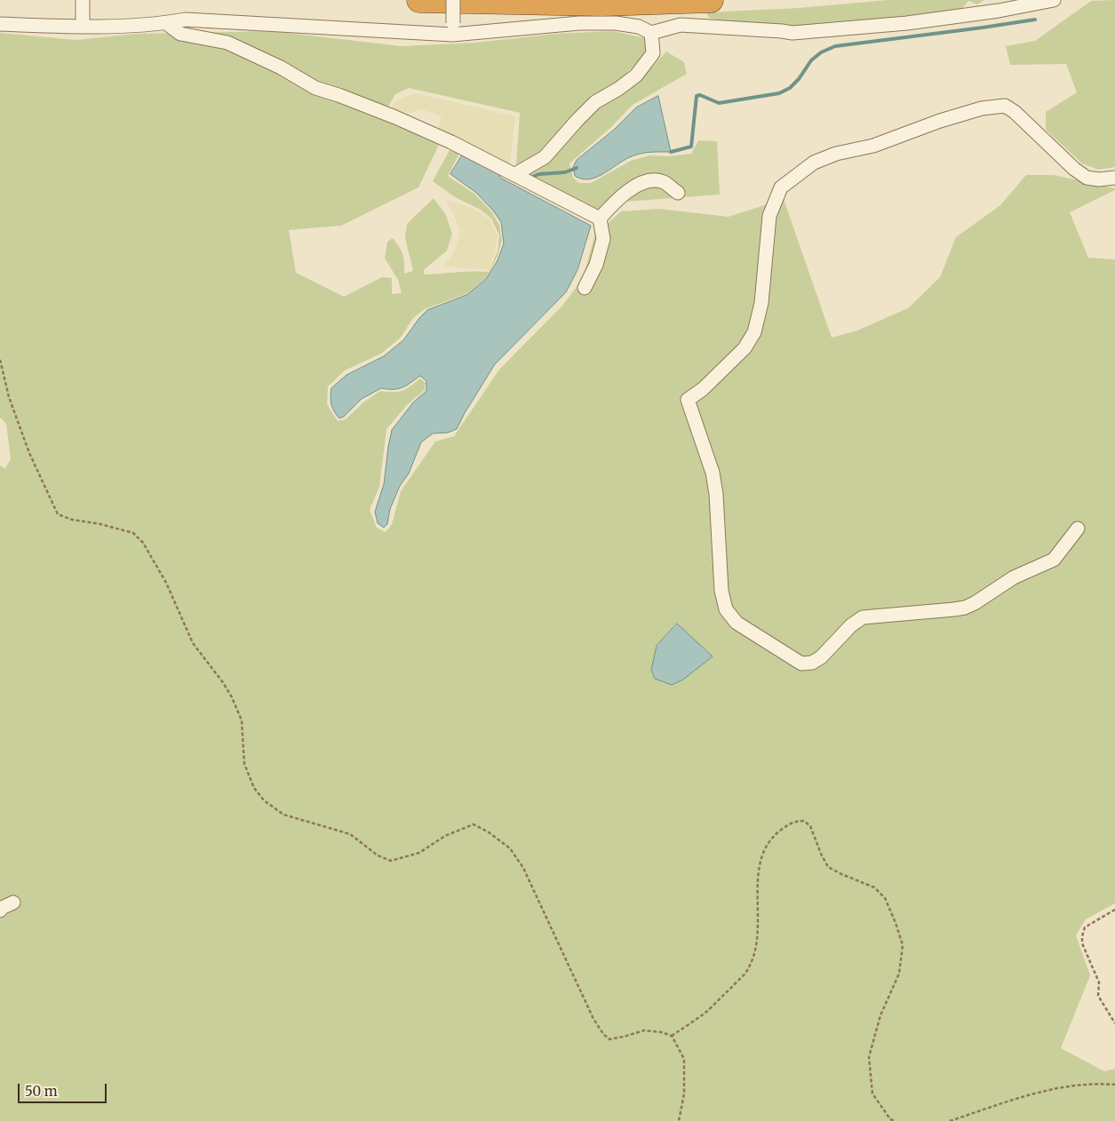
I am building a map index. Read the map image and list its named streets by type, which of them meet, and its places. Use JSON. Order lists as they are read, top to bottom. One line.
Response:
{"scale_bar":"50 m"}
